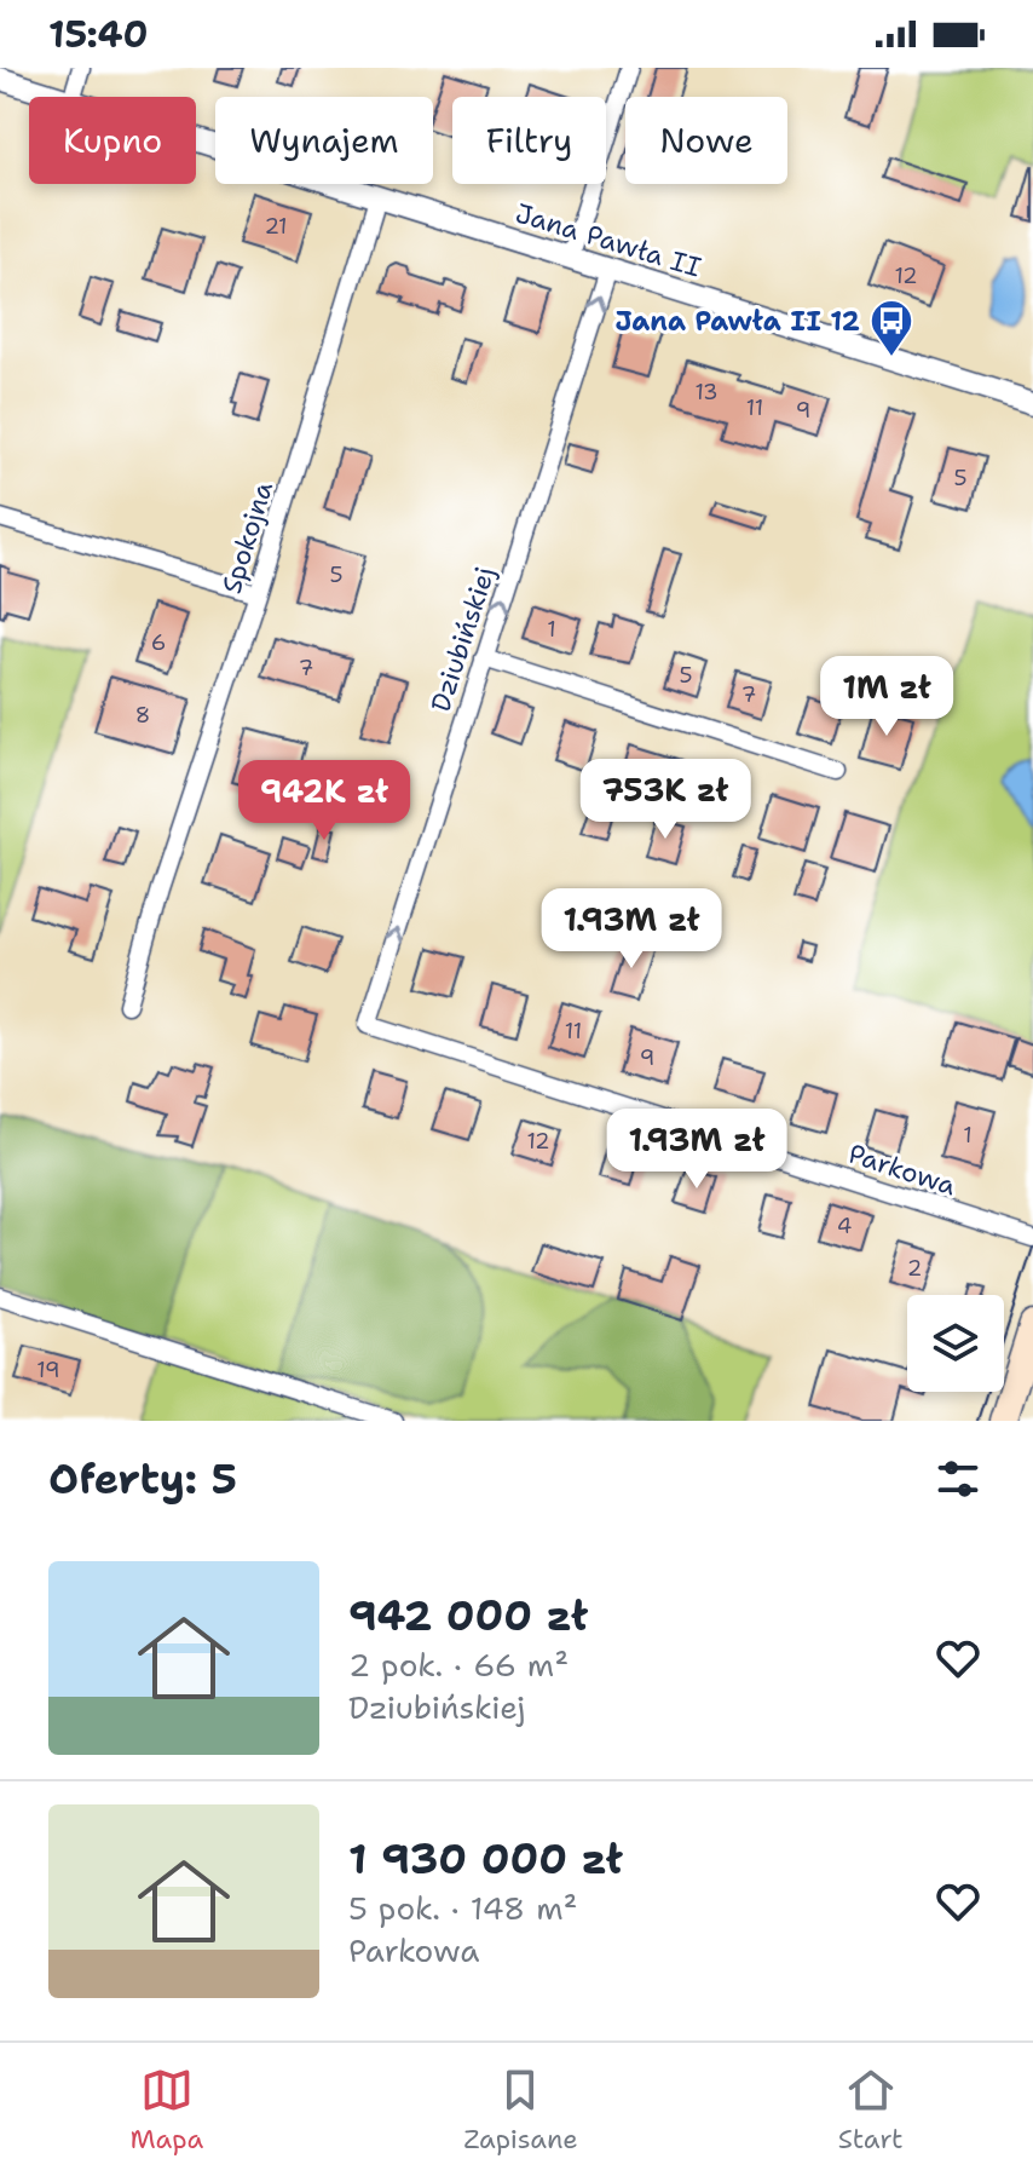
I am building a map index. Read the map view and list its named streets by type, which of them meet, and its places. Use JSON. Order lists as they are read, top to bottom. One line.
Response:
{"streets":{"street":["Jana Pawła II","Spokojna","Dziubińskiej","Parkowa"]},"crossings":[["Jana Pawła II","Spokojna"],["Jana Pawła II","Dziubińskiej"],["Dziubińskiej","Parkowa"]],"one_way":["Dziubińskiej"],"places":{"bus stop":["Jana Pawła II 12"]},"house_numbers":["21","12","13","11","9","5","5","1","6","7","5","7","8","11","9","1","12","4","2","19"],"page":{"status":"15:40","chip":["Kupno","Wynajem","Filtry","Nowe"],"price":["1M zł","753K zł","942K zł","1.93M zł","1.93M zł"],"heading":"Oferty: 5","list":[{"name":"942 000 zł","note":"2 pok. · 66 m² · Dziubińskiej"},{"name":"1 930 000 zł","note":"5 pok. · 148 m² · Parkowa"}],"tabs":["Mapa","Zapisane","Start"]}}
